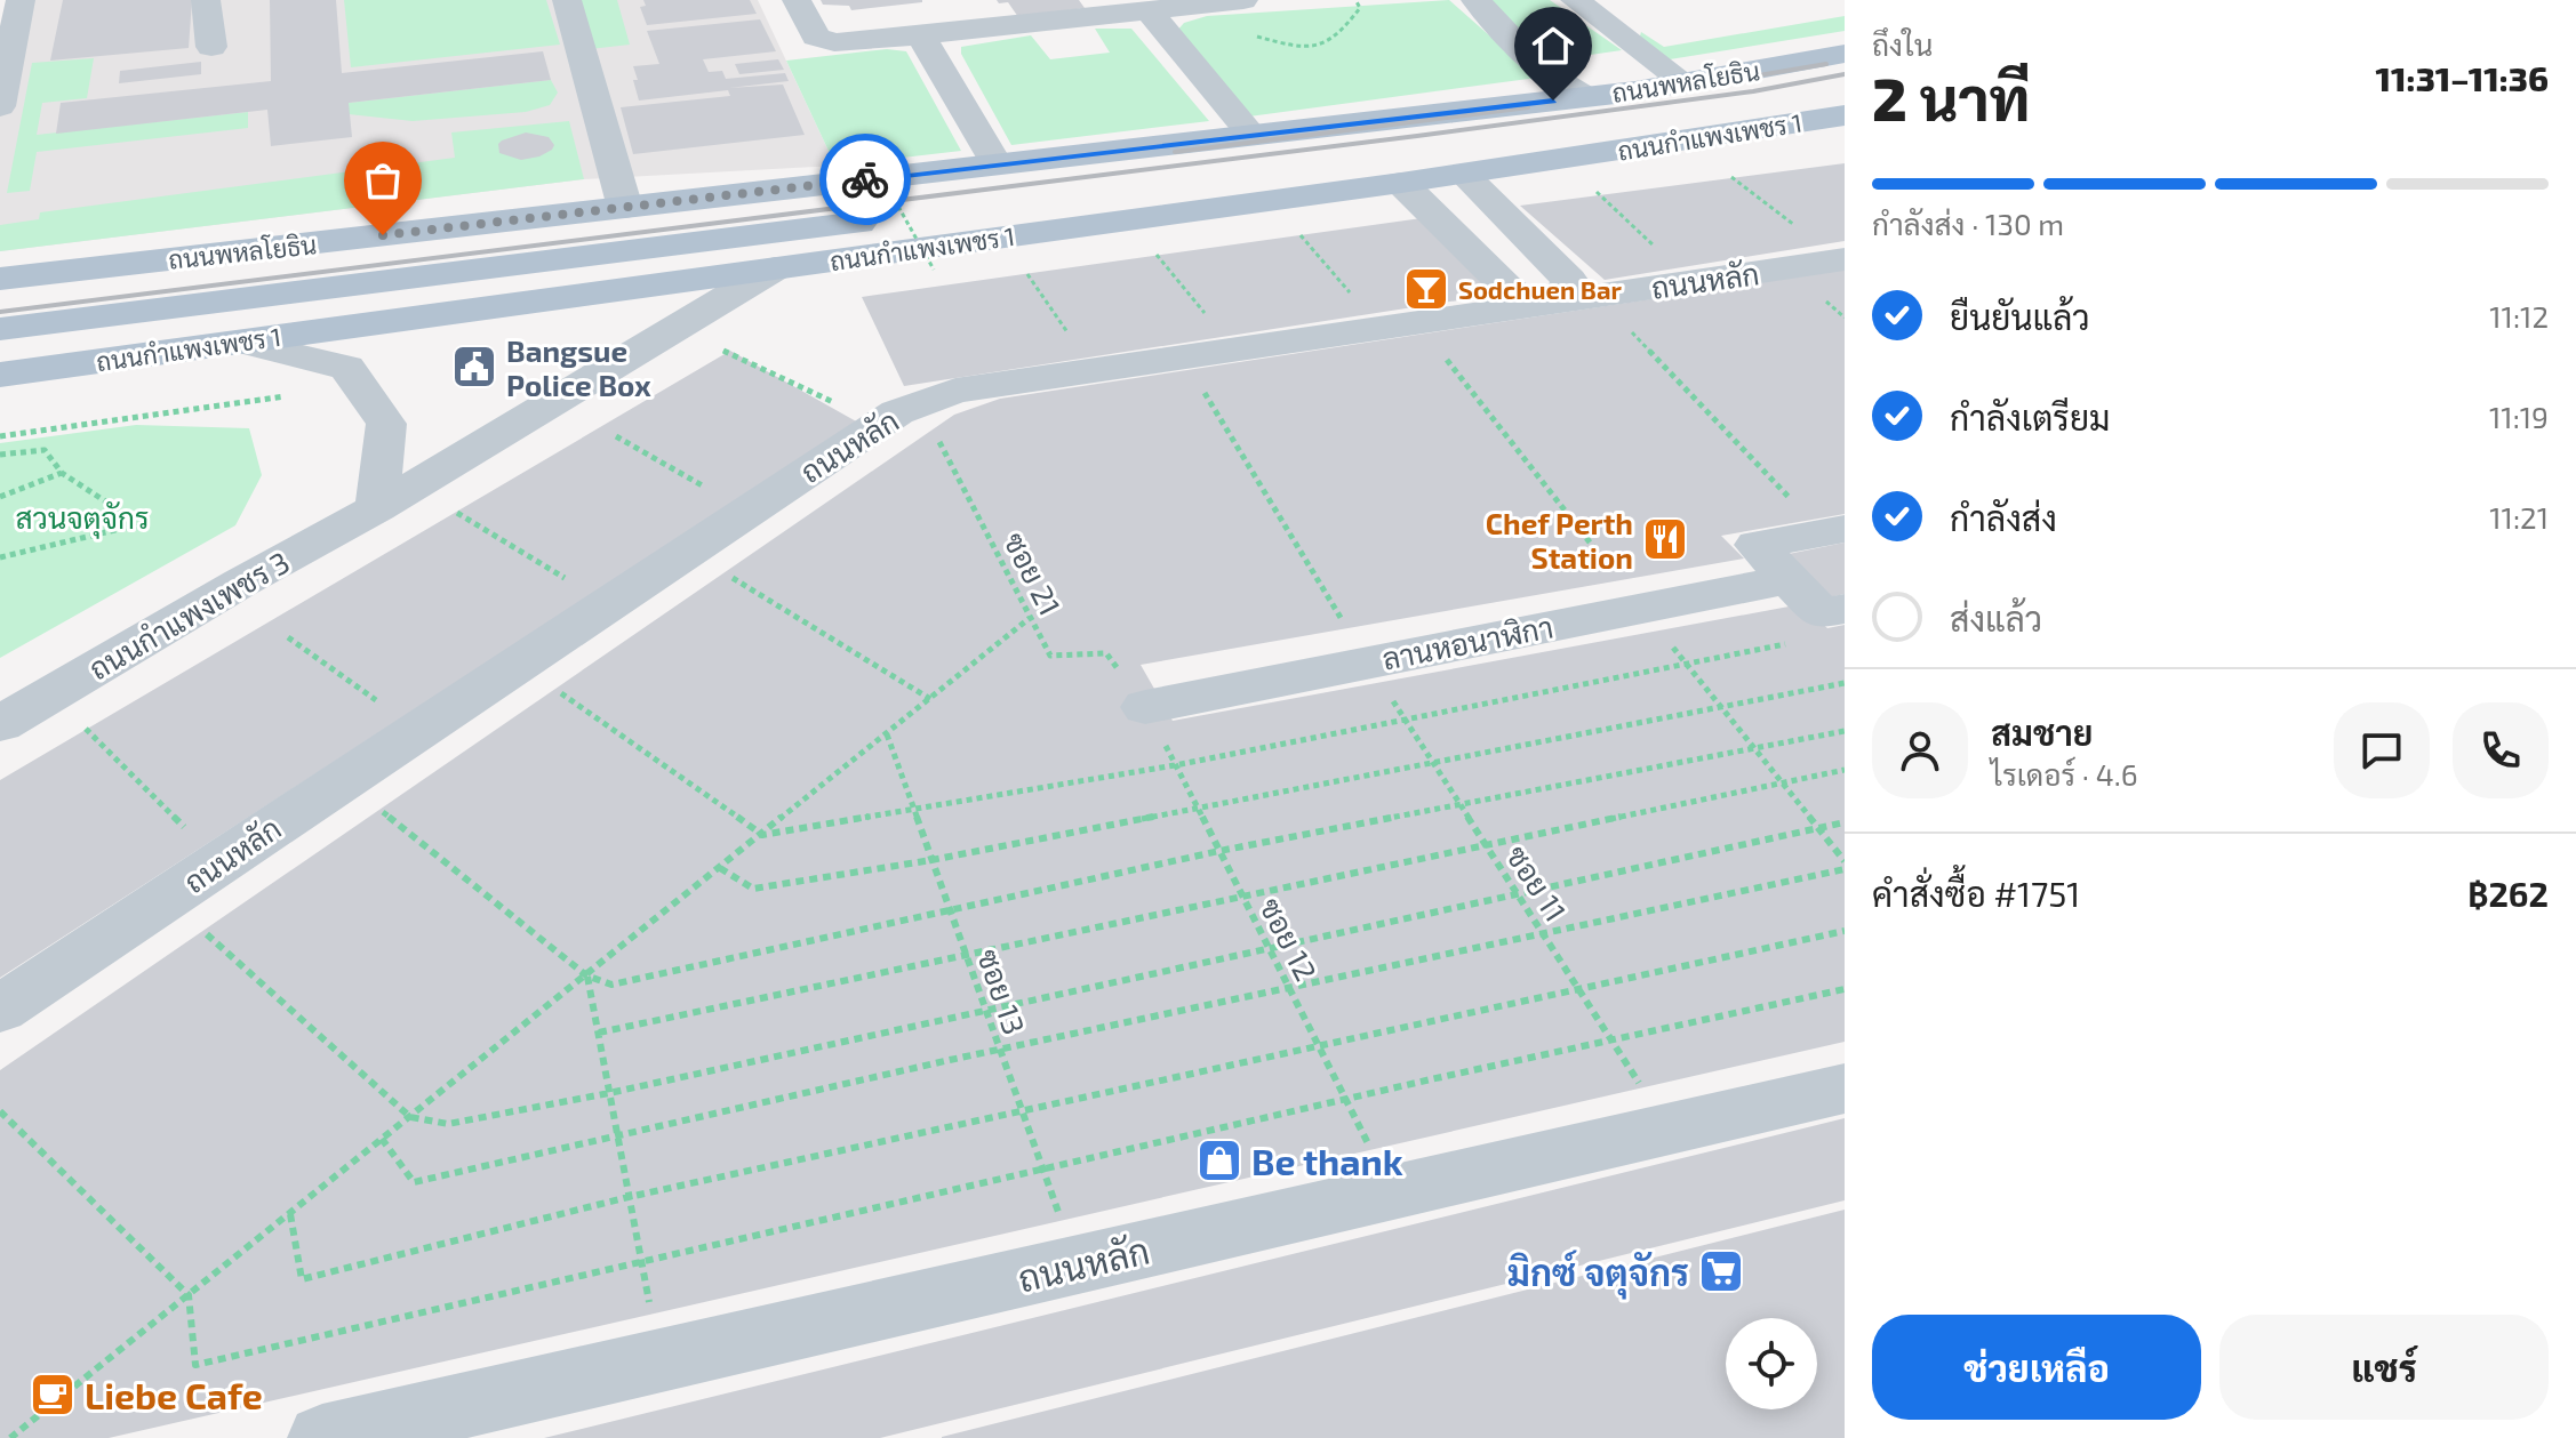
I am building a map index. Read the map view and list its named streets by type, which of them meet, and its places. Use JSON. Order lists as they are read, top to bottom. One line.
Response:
{"streets":{"main road":["ถนนพหลโยธิน","ถนนกำแพงเพชร 1"],"street":["ถนนหลัก","ถนนกำแพงเพชร 3","ลานหอนาฬิกา"],"path":["ซอย 21","ซอย 11","ซอย 12","ซอย 13"]},"crossings":[["ถนนกำแพงเพชร 1","ถนนกำแพงเพชร 3"],["ถนนหลัก","ซอย 21"],["ถนนหลัก","ซอย 11"],["ถนนหลัก","ซอย 12"],["ถนนหลัก","ซอย 13"],["ซอย 21","ลานหอนาฬิกา"],["ซอย 21","ซอย 12"],["ลานหอนาฬิกา","ซอย 11"],["ลานหอนาฬิกา","ซอย 12"]],"parks":["สวนจตุจักร"],"places":{"bar":["Sodchuen Bar"],"public building":["Bangsue Police Box"],"restaurant":["Chef Perth Station"],"shop":["Be thank"],"supermarket":["มิกซ์ จตุจักร"],"cafe":["Liebe Cafe"]},"page":{"heading":["2 นาที","ถึงใน","11:31–11:36"],"panel":["สมชาย","ไรเดอร์ · 4.6","คำสั่งซื้อ #1751","฿262"],"bar":"กำลังส่ง · 130 m","list":[["ยืนยันแล้ว","11:12"],["กำลังเตรียม","11:19"],["กำลังส่ง","11:21"],"ส่งแล้ว"],"buttons":["ช่วยเหลือ","แชร์"]}}
